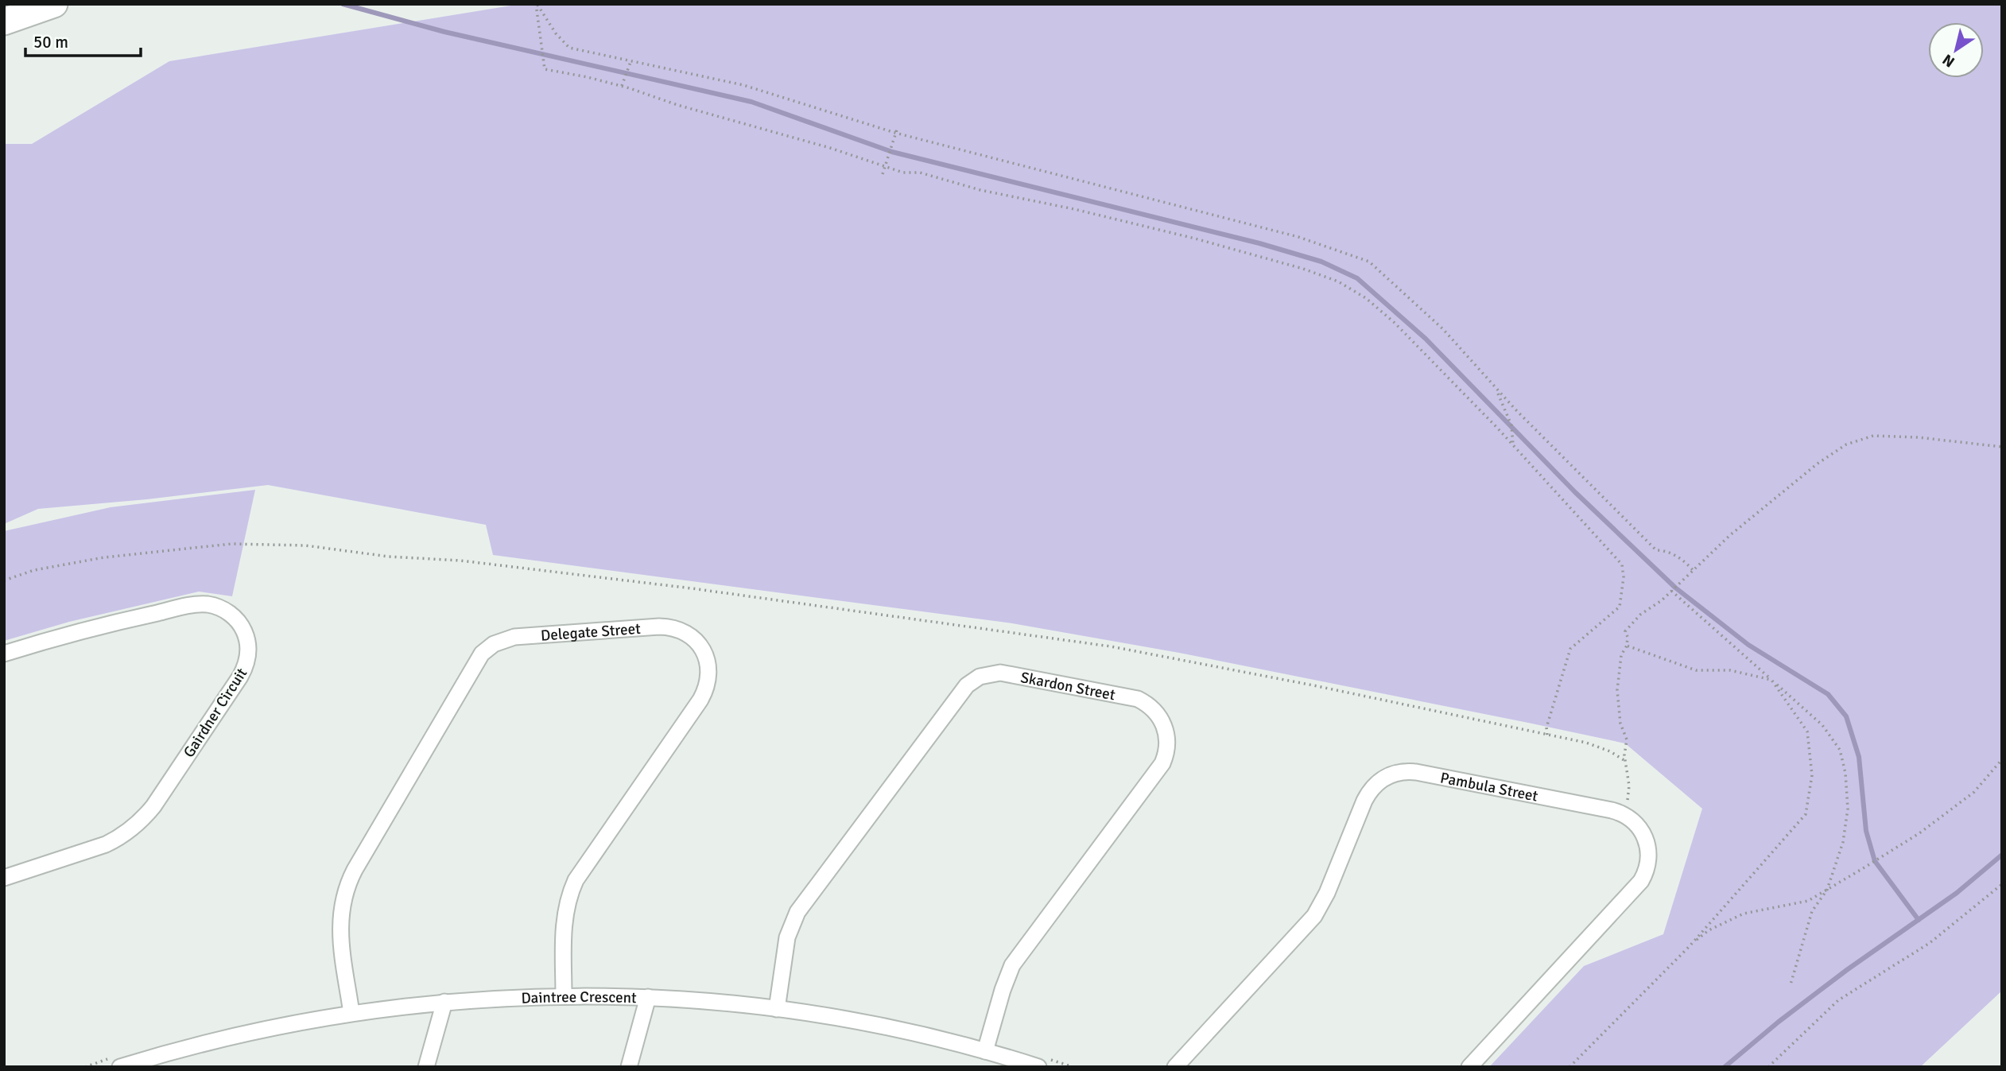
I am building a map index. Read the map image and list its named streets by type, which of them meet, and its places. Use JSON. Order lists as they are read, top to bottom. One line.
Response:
{"streets":{"street":["Delegate Street","Skardon Street","Gairdner Circuit","Pambula Street","Daintree Crescent"]},"crossings":[["Delegate Street","Daintree Crescent"],["Skardon Street","Daintree Crescent"]],"scale_bar":"50 m","north":"bottom left"}
